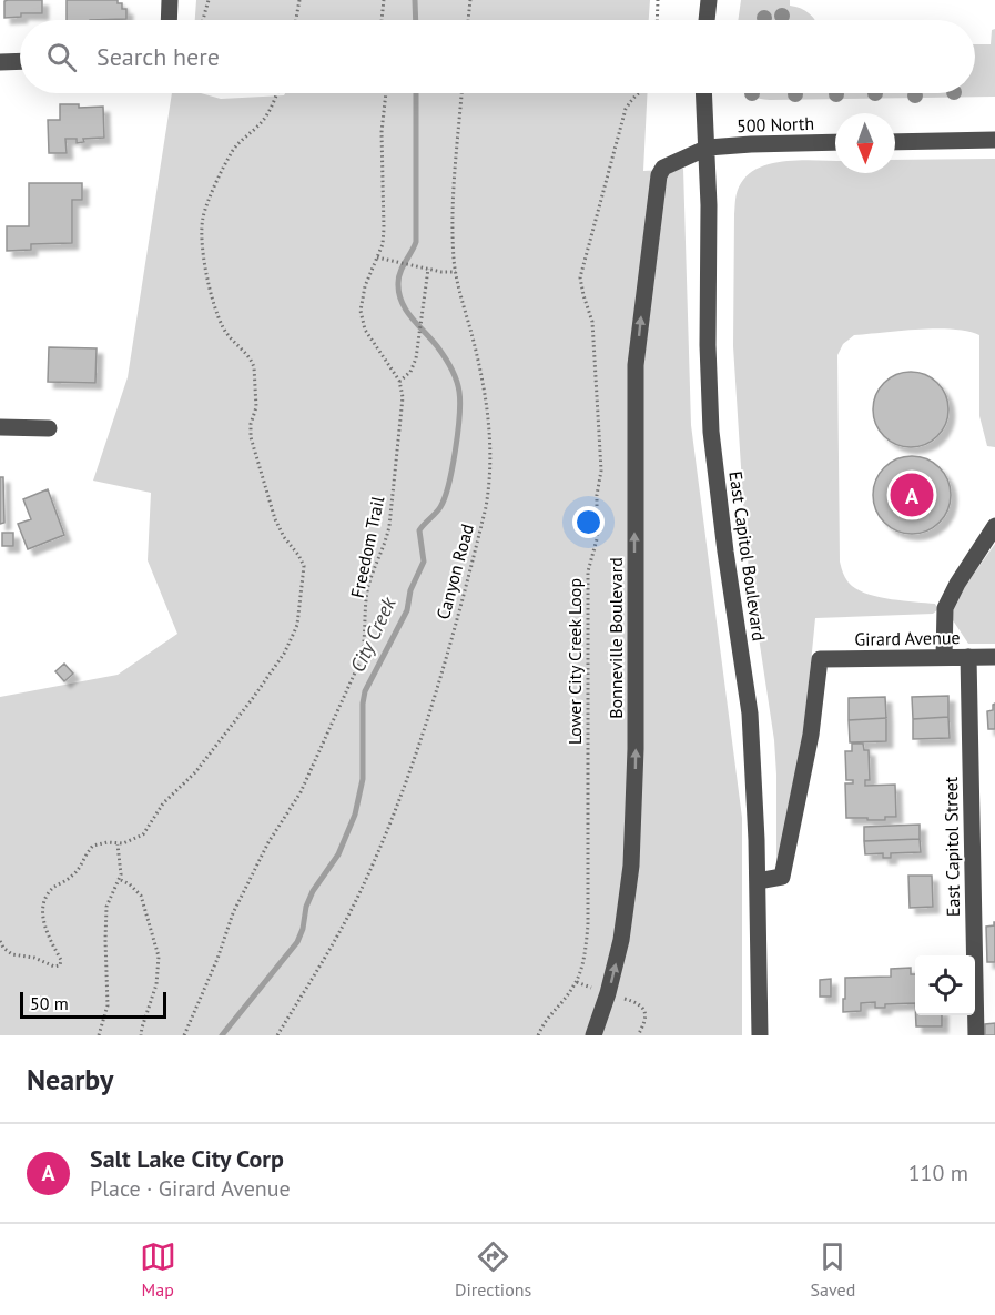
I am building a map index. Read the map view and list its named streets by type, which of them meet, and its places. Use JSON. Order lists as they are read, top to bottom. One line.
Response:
{"streets":{"street":["500 North","East Capitol Boulevard","Bonneville Boulevard","Girard Avenue","East Capitol Street"],"path":["Freedom Trail","Canyon Road","Lower City Creek Loop"]},"crossings":[["500 North","East Capitol Boulevard"],["500 North","Bonneville Boulevard"],["East Capitol Boulevard","Bonneville Boulevard"],["East Capitol Boulevard","Girard Avenue"],["Girard Avenue","East Capitol Street"]],"one_way":["Bonneville Boulevard"],"water":["City Creek"],"scale_bar":"50 m","north":"bottom","page":{"search":"Search here","pins":"A","scale":"50 m","heading":"Nearby","list":[{"mark":"A","name":"Salt Lake City Corp","note":"Place · Girard Avenue","value":"110 m"}],"nav":["Map","Directions","Saved"]}}
